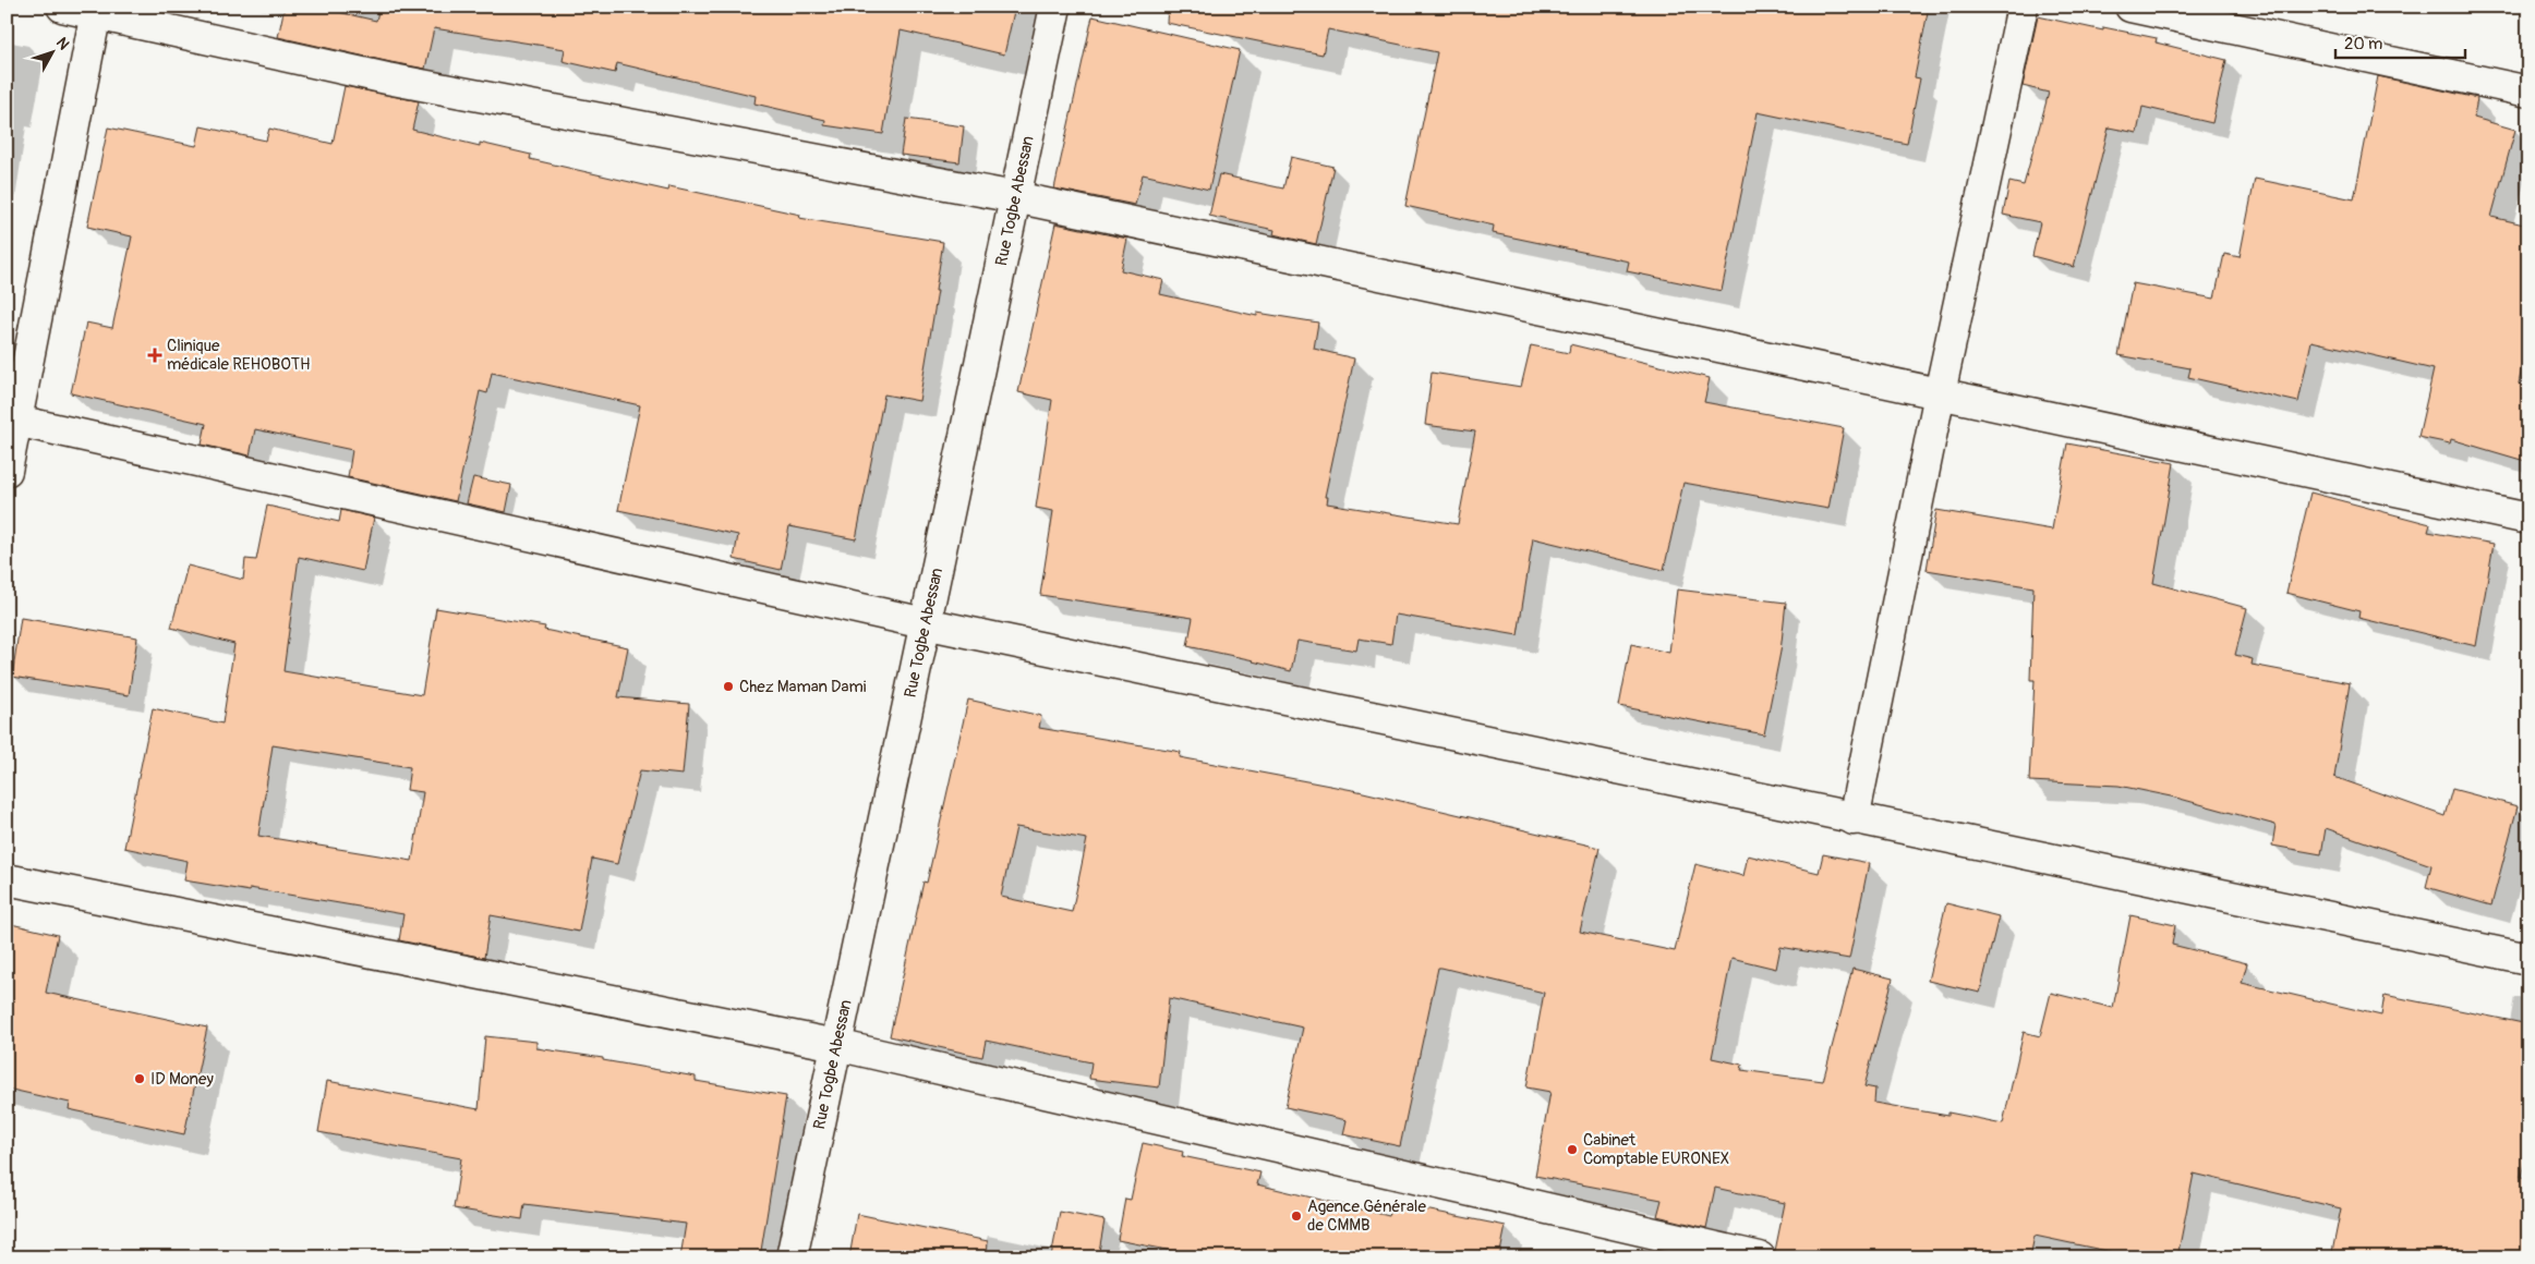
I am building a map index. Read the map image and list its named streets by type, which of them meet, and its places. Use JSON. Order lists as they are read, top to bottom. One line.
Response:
{"streets":{"street":["Rue Togbe Abessan"]},"places":{"health":["Clinique médicale REHOBOTH"],"other":["Chez Maman Dami","ID Money","Cabinet Comptable EURONEX","Agence Générale de CMMB"]},"scale_bar":"20 m","north":"top right"}
